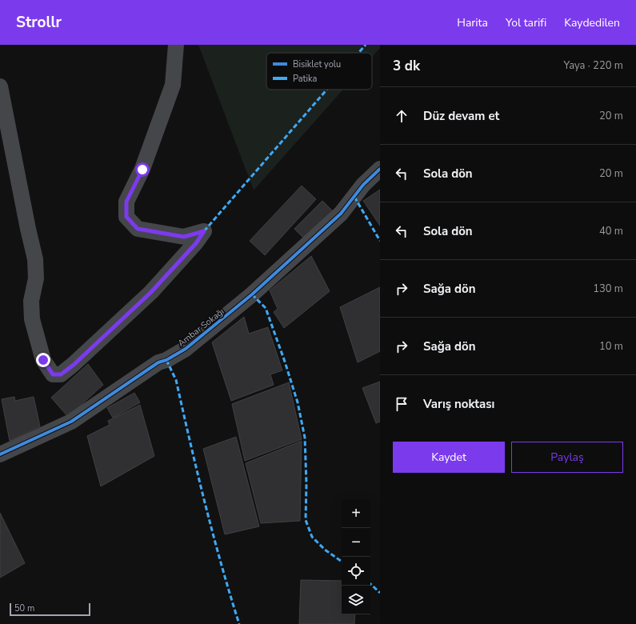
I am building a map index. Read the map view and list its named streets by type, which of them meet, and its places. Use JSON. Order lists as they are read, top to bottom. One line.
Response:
{"streets":{"street":["Ambar Sokağı"]},"legend":["Bisiklet yolu","Patika"],"scale_bar":"50 m","page":{"header":"Strollr","nav":["Harita","Yol tarifi","Kaydedilen"],"heading":["3 dk","Yaya · 220 m"],"list":[["Düz devam et","20 m"],["Sola dön","20 m"],["Sola dön","40 m"],["Sağa dön","130 m"],["Sağa dön","10 m"],"Varış noktası"],"buttons":["Kaydet","Paylaş"],"map_buttons":["+","−"],"scale":"50 m"}}
